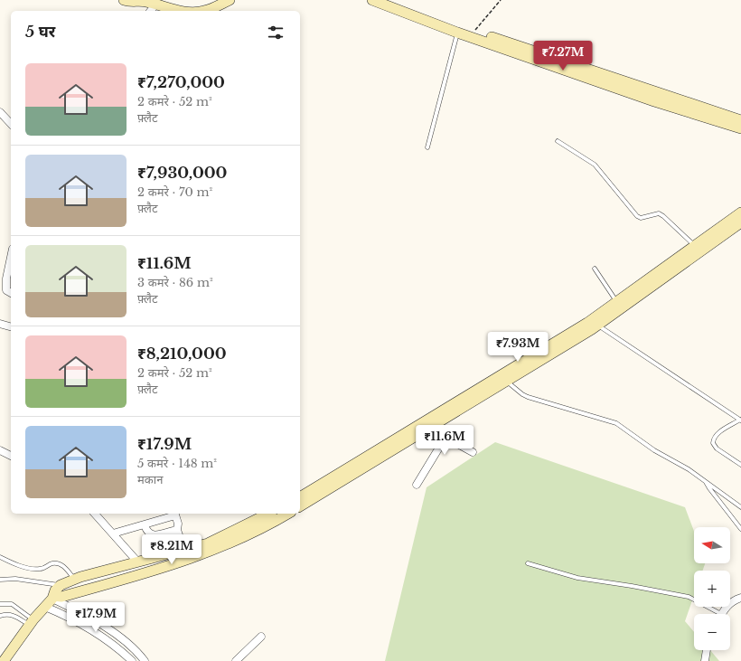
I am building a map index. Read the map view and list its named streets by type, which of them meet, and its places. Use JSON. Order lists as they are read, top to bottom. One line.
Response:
{"north":"left","page":{"heading":"5 घर","price":["₹7.27M","₹7.93M","₹11.6M","₹8.21M","₹17.9M"],"list":[{"name":"₹7,270,000","note":"2 कमरे · 52 m² · फ़्लैट"},{"name":"₹7,930,000","note":"2 कमरे · 70 m² · फ़्लैट"},{"name":"₹11.6M","note":"3 कमरे · 86 m² · फ़्लैट"},{"name":"₹8,210,000","note":"2 कमरे · 52 m² · फ़्लैट"},{"name":"₹17.9M","note":"5 कमरे · 148 m² · मकान"}],"map_buttons":["+","−"]}}
